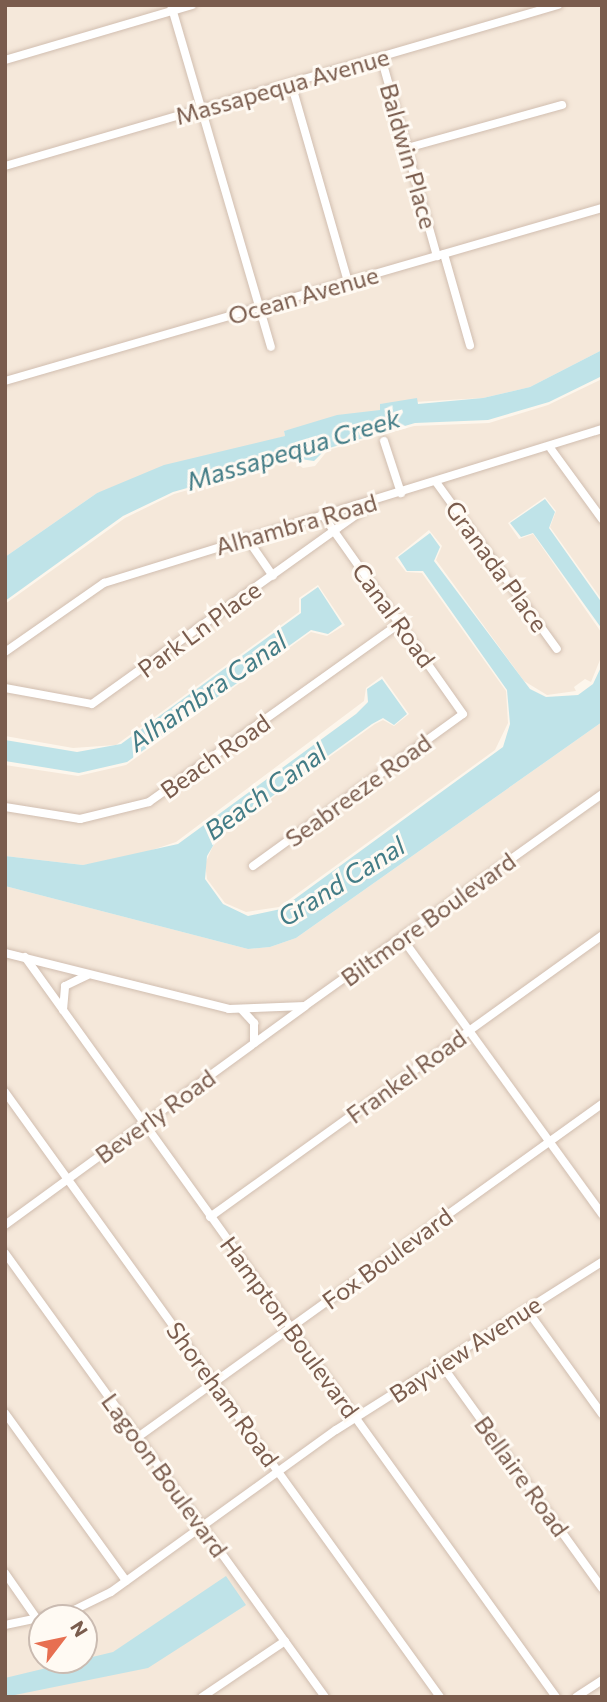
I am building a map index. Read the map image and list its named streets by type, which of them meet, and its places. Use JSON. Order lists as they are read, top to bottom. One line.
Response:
{"streets":{"street":["Massapequa Avenue","Baldwin Place","Ocean Avenue","Alhambra Road","Granada Place","Canal Road","Park Ln Place","Beach Road","Seabreeze Road","Biltmore Boulevard","Frankel Road","Beverly Road","Fox Boulevard","Hampton Boulevard","Bayview Avenue","Shoreham Road","Lagoon Boulevard","Bellaire Road"]},"crossings":[["Massapequa Avenue","Baldwin Place"],["Baldwin Place","Ocean Avenue"],["Alhambra Road","Granada Place"],["Alhambra Road","Canal Road"],["Alhambra Road","Park Ln Place"],["Canal Road","Park Ln Place"],["Canal Road","Beach Road"],["Canal Road","Seabreeze Road"],["Biltmore Boulevard","Beverly Road"],["Frankel Road","Hampton Boulevard"],["Beverly Road","Hampton Boulevard"],["Beverly Road","Shoreham Road"],["Fox Boulevard","Hampton Boulevard"],["Fox Boulevard","Shoreham Road"],["Fox Boulevard","Lagoon Boulevard"],["Hampton Boulevard","Bayview Avenue"],["Bayview Avenue","Shoreham Road"],["Bayview Avenue","Lagoon Boulevard"],["Bayview Avenue","Bellaire Road"]],"water":["Massapequa Creek","Alhambra Canal","Beach Canal","Grand Canal"],"north":"top right"}
